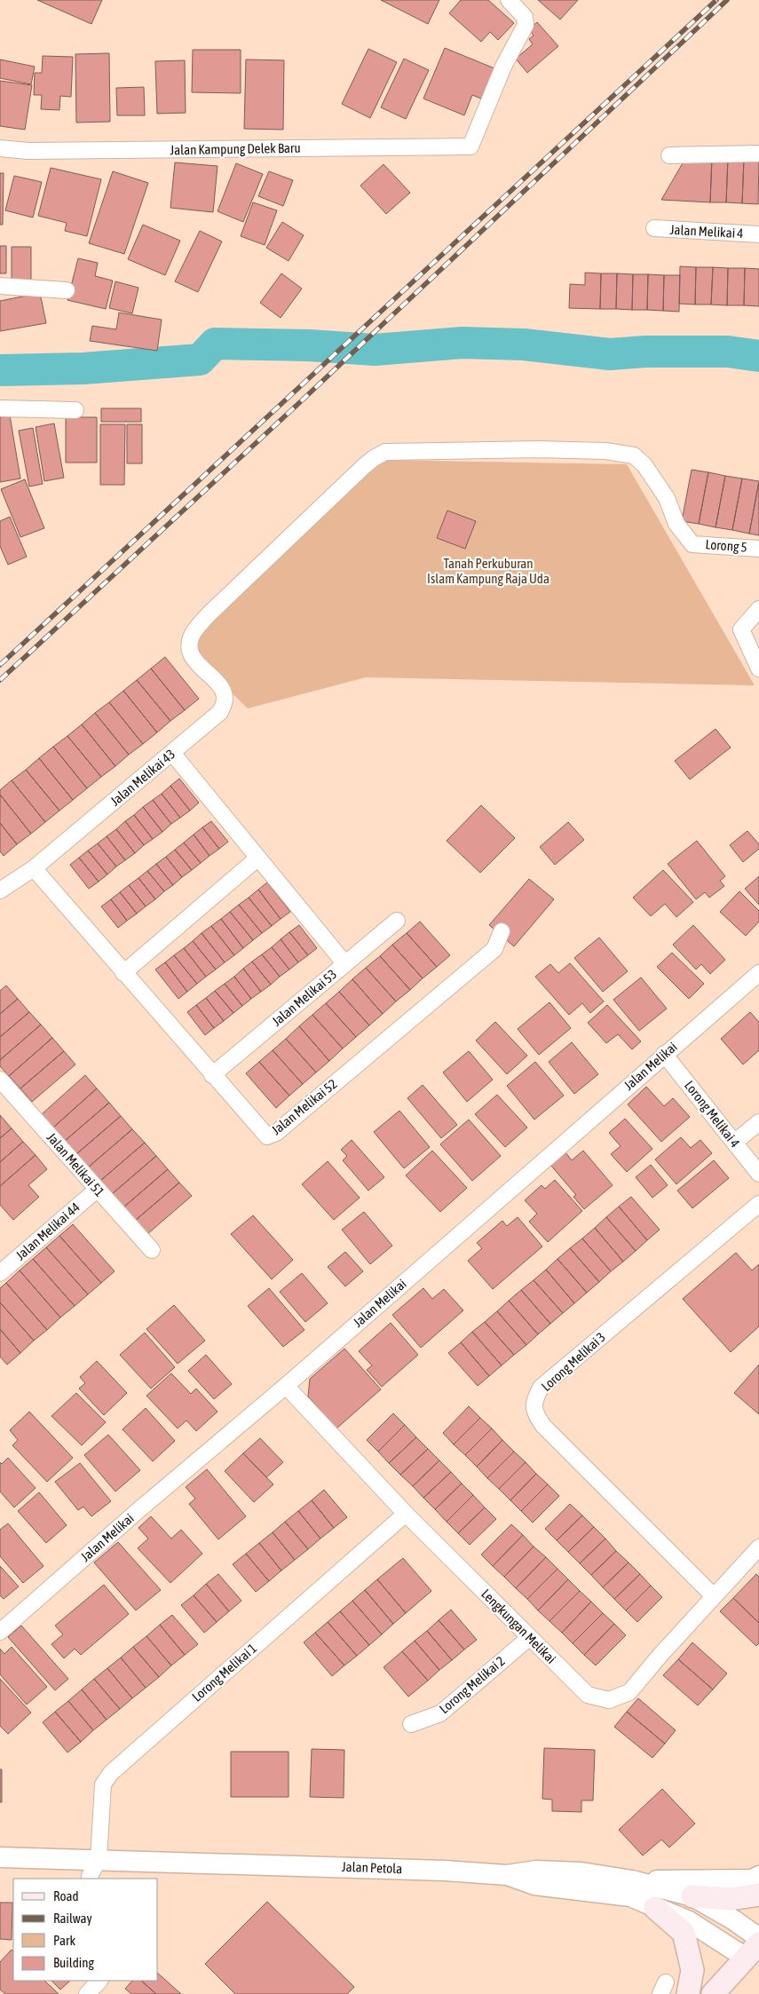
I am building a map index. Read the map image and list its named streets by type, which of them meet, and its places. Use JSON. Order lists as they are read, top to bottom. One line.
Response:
{"streets":{"street":["Jalan Kampung Delek Baru","Jalan Melikai 4","Lorong 5","Jalan Melikai 43","Jalan Melikai 53","Jalan Melikai","Jalan Melikai 52","Lorong Melikai 4","Jalan Melikai 51","Jalan Melikai 44","Lorong Melikai 3","Lengkungan Melikai","Lorong Melikai 1","Lorong Melikai 2","Jalan Petola"]},"crossings":[["Lorong 5","Jalan Melikai 43"],["Jalan Melikai 43","Jalan Melikai 52"],["Jalan Melikai 53","Jalan Melikai 52"],["Jalan Melikai","Lorong Melikai 4"],["Jalan Melikai","Lengkungan Melikai"],["Jalan Melikai 51","Jalan Melikai 44"],["Lorong Melikai 3","Lengkungan Melikai"],["Lengkungan Melikai","Lorong Melikai 1"],["Lengkungan Melikai","Lorong Melikai 2"],["Lorong Melikai 1","Jalan Petola"]],"parks":["Tanah Perkuburan Islam Kampung Raja Uda"],"legend":["Road","Railway","Park","Building"]}
